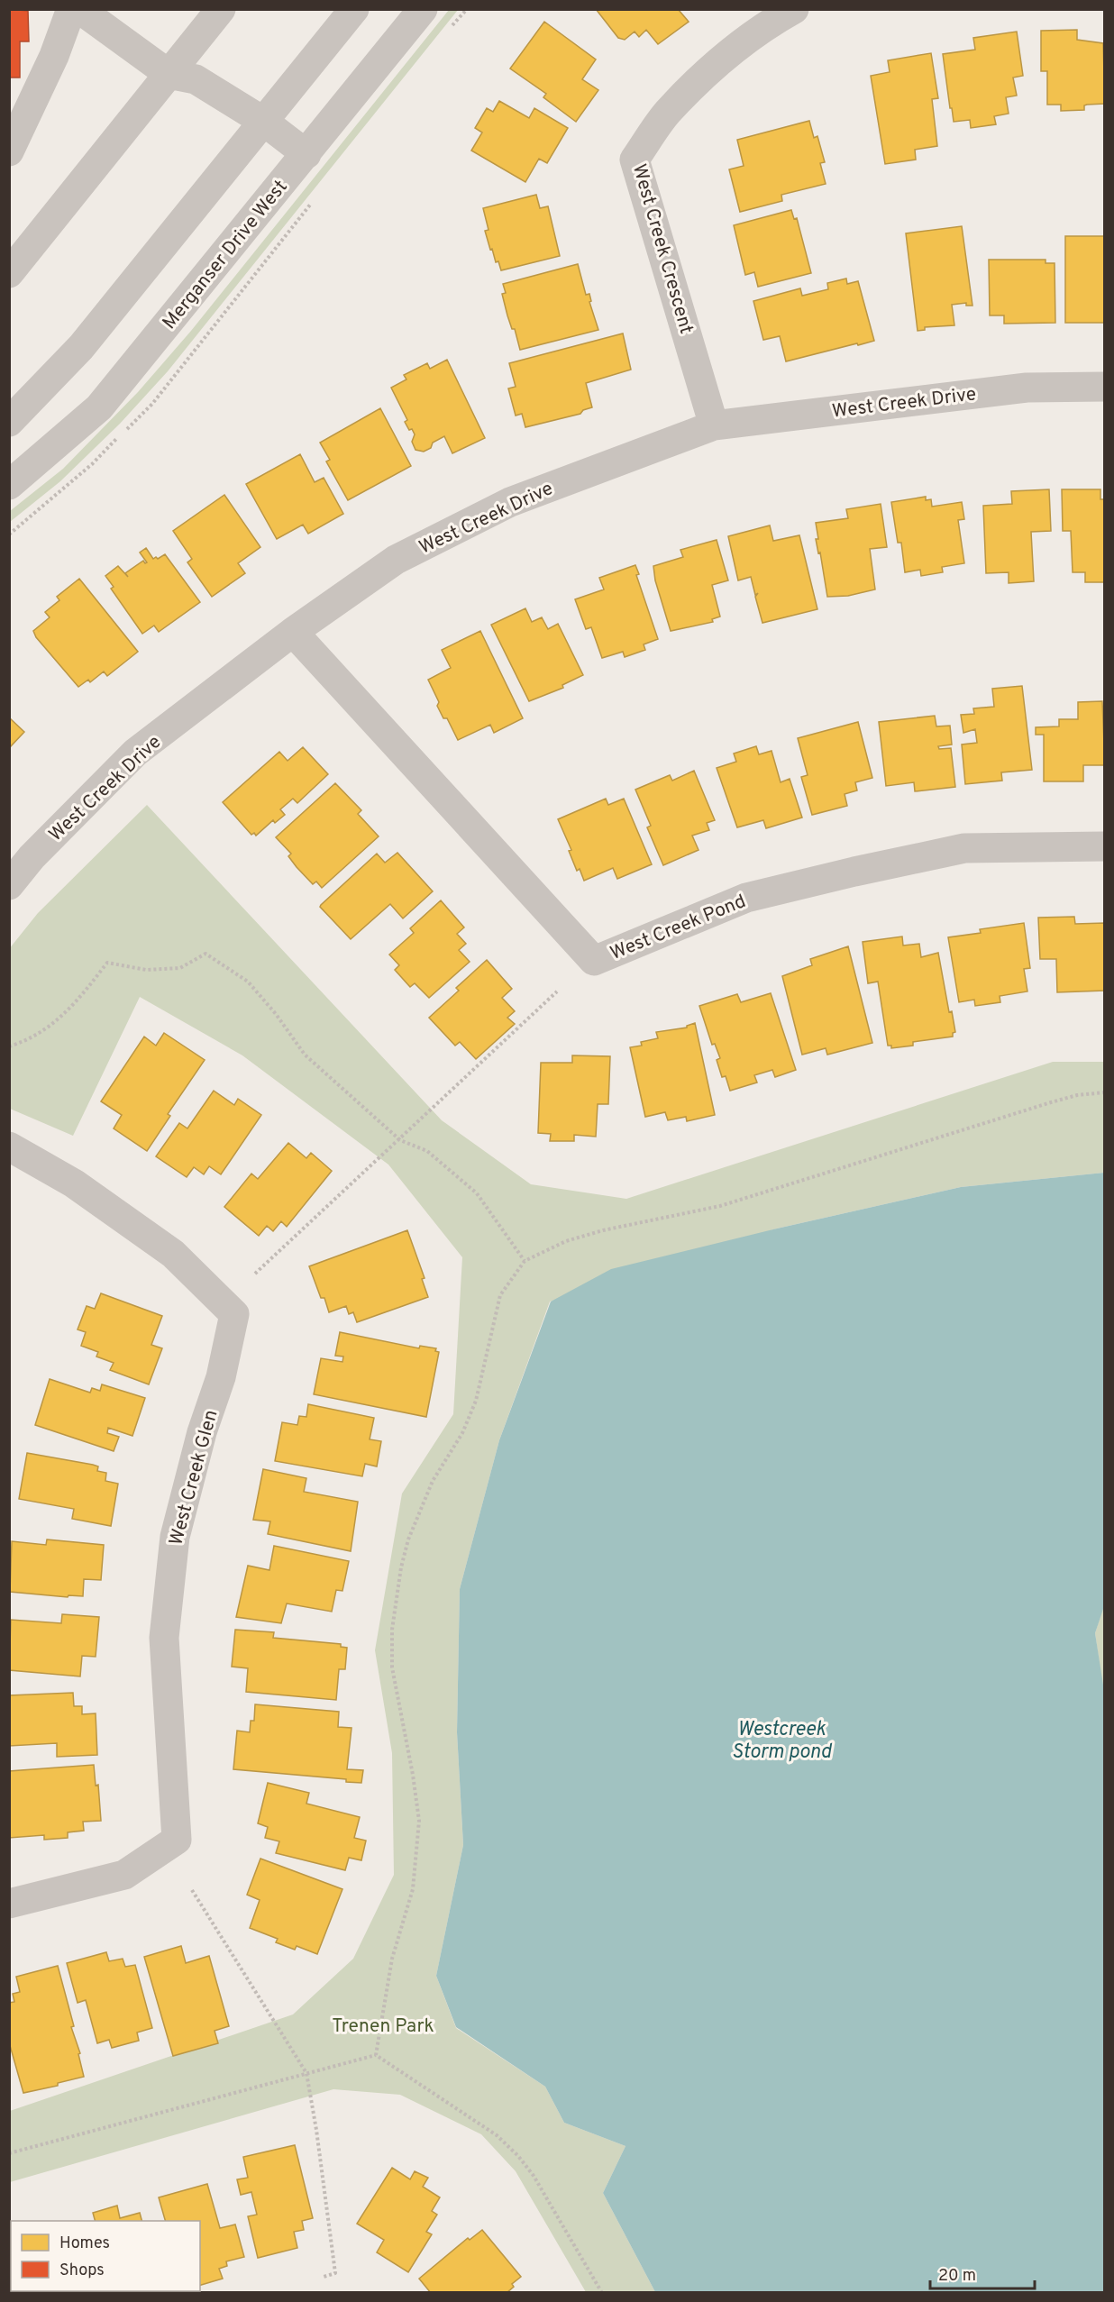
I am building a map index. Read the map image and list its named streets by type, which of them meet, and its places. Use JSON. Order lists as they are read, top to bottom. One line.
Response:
{"streets":{"street":["West Creek Crescent","Merganser Drive West","West Creek Drive","West Creek Pond","West Creek Glen"]},"crossings":[["West Creek Crescent","West Creek Drive"],["West Creek Drive","West Creek Pond"]],"water":["Westcreek Storm pond"],"parks":["Trenen Park"],"legend":["Homes","Shops"],"scale_bar":"20 m"}
